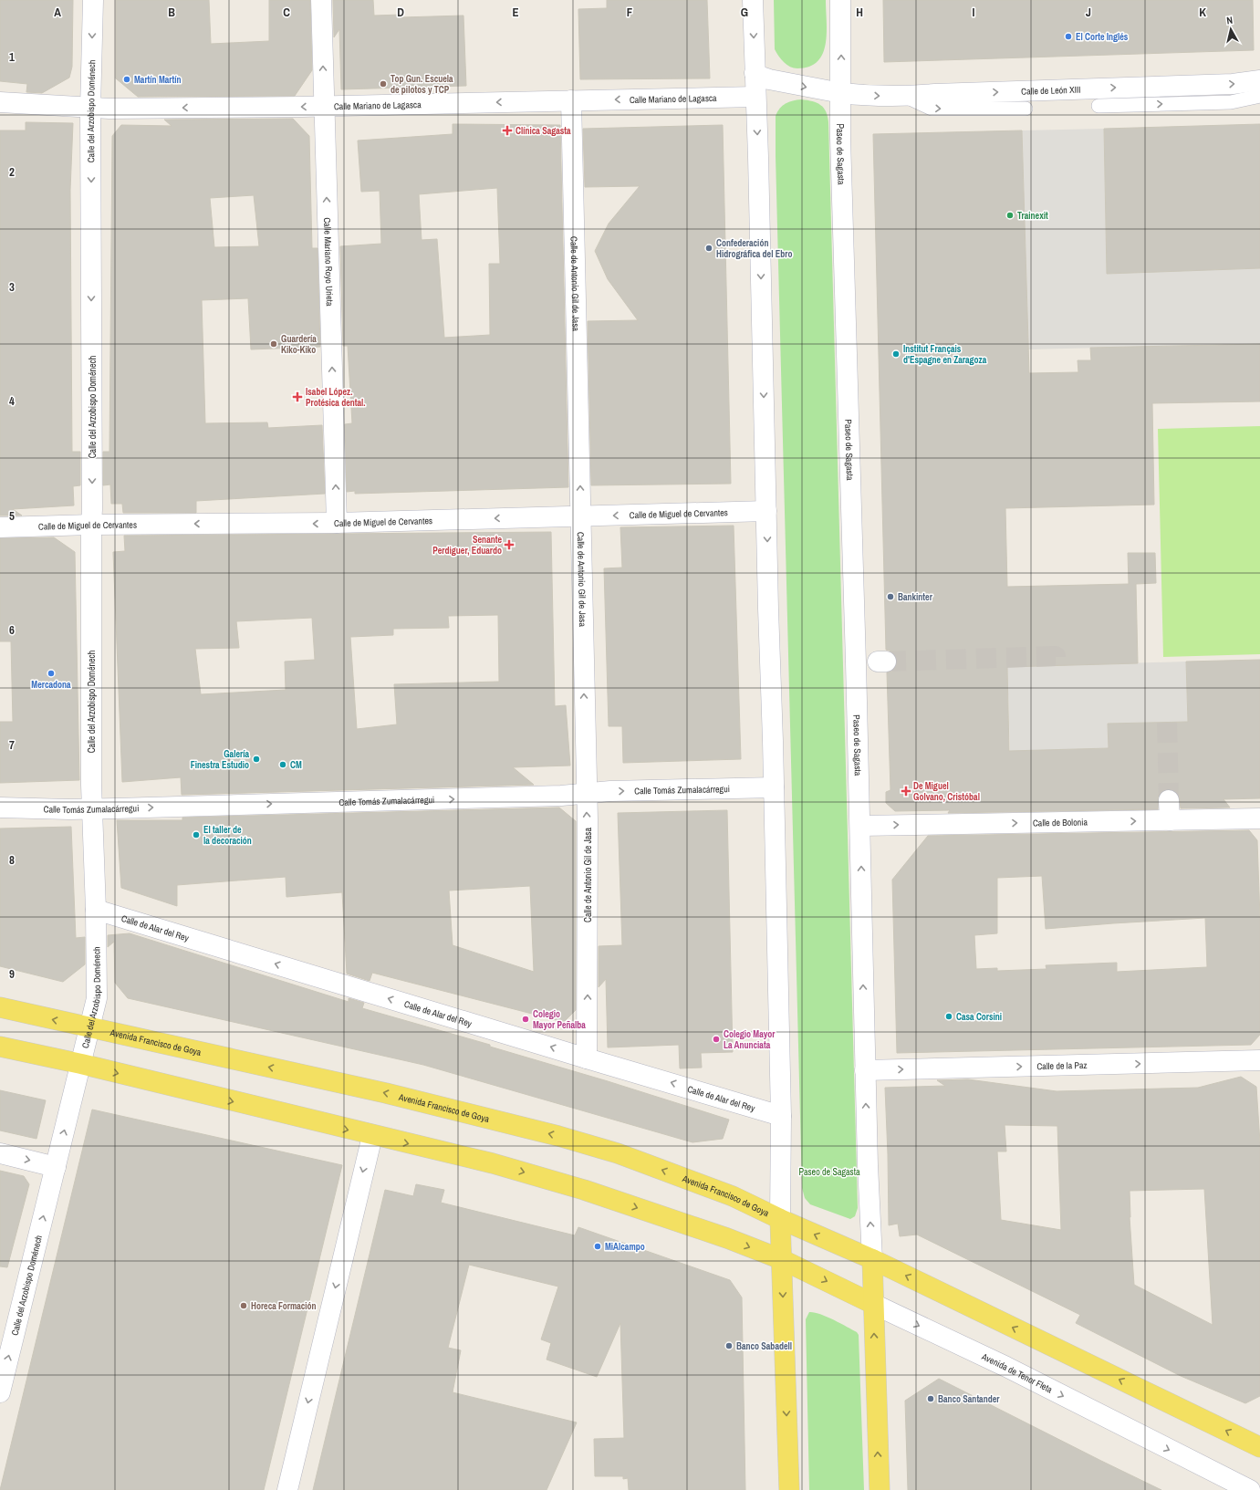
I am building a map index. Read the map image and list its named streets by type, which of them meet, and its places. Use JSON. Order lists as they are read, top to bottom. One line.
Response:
{"streets":{"main road":["Paseo de Sagasta","Avenida Francisco de Goya","Avenida de Tenor Fleta"],"street":["Calle de León XIII","Calle Mariano de Lagasca","Calle del Arzobispo Doménech","Calle Mariano Royo Urieta","Calle de Antonio Gil de Jasa","Calle de Miguel de Cervantes","Calle Tomás Zumalacárregui","Calle de Bolonia","Calle de Alar del Rey","Calle de la Paz"]},"crossings":[["Calle de León XIII","Paseo de Sagasta"],["Calle Mariano de Lagasca","Calle del Arzobispo Doménech"],["Calle Mariano de Lagasca","Calle Mariano Royo Urieta"],["Calle Mariano de Lagasca","Calle de Antonio Gil de Jasa"],["Calle del Arzobispo Doménech","Calle de Miguel de Cervantes"],["Calle del Arzobispo Doménech","Calle Tomás Zumalacárregui"],["Calle del Arzobispo Doménech","Calle de Alar del Rey"],["Calle del Arzobispo Doménech","Avenida Francisco de Goya"],["Paseo de Sagasta","Calle de Bolonia"],["Paseo de Sagasta","Avenida Francisco de Goya"],["Paseo de Sagasta","Calle de la Paz"],["Paseo de Sagasta","Avenida de Tenor Fleta"],["Calle Mariano Royo Urieta","Calle de Miguel de Cervantes"],["Calle de Antonio Gil de Jasa","Calle de Miguel de Cervantes"],["Calle de Antonio Gil de Jasa","Calle Tomás Zumalacárregui"],["Calle de Antonio Gil de Jasa","Calle de Alar del Rey"]],"one_way":["Calle de León XIII","Calle Mariano de Lagasca","Calle Mariano Royo Urieta","Calle de Antonio Gil de Jasa","Calle de Miguel de Cervantes","Calle Tomás Zumalacárregui","Calle de Bolonia","Calle de Alar del Rey","Calle de la Paz"],"parks":["Paseo de Sagasta"],"places":{"other":["El Corte Inglés","Martín Martín","Top Gun. Escuela de pilotos y TCP","Trainexit","Confederación Hidrográfica del Ebro","Guardería Kiko-Kiko","Institut Français d'Espagne en Zaragoza","Bankinter","Mercadona","Galería Finestra Estudio","CM","El taller de la decoración","Casa Corsini","Colegio Mayor Peñalba","Colegio Mayor La Anunciata","MiAlcampo","Horeca Formación","Banco Sabadell","Banco Santander"],"health":["Clínica Sagasta","Isabel López. Protésica dental.","Senante Perdiguer, Eduardo","De Miguel Golvano, Cristóbal"]},"north":"top","grid":{"columns":["A","B","C","D","E","F","G","H","I","J","K"],"rows":["1","2","3","4","5","6","7","8","9"]}}
